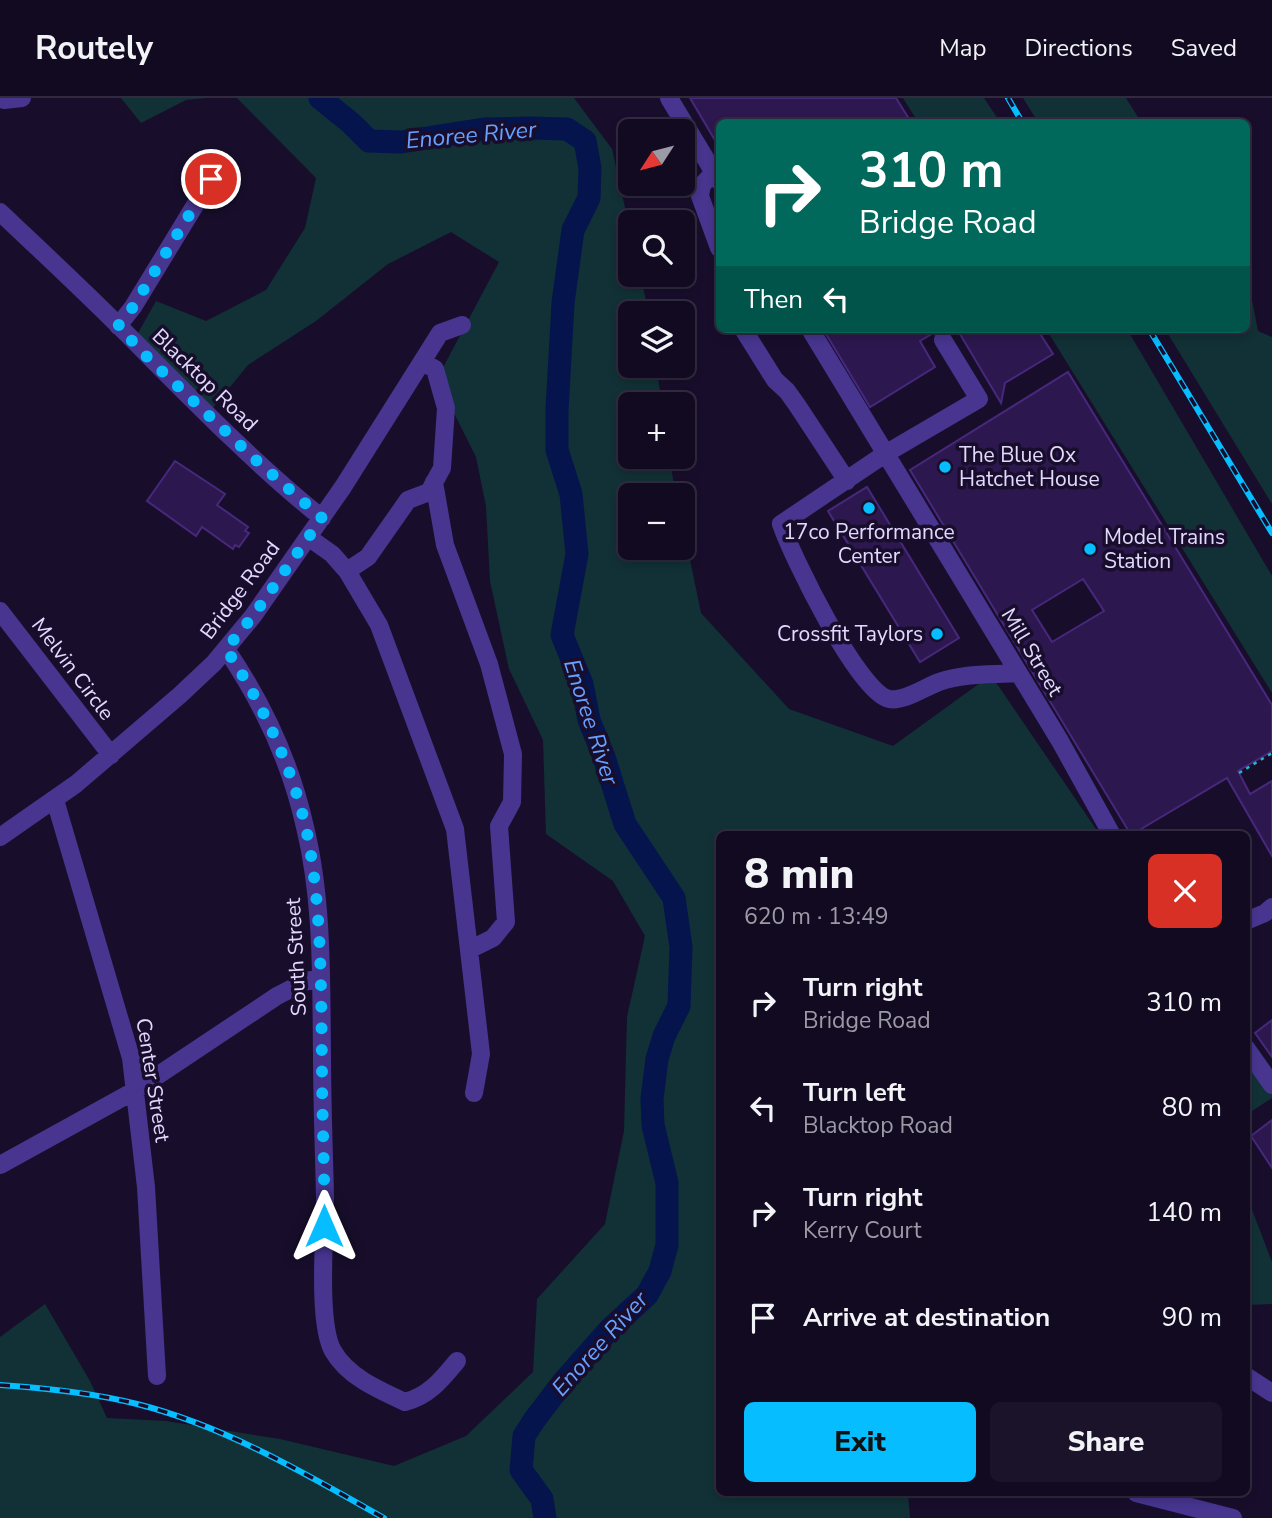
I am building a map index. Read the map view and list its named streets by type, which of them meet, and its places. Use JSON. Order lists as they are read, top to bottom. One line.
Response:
{"streets":{"street":["Blacktop Road","Bridge Road","Mill Street","Melvin Circle","South Street","Center Street"]},"crossings":[["Blacktop Road","Bridge Road"],["Bridge Road","Melvin Circle"],["Bridge Road","South Street"],["Bridge Road","Center Street"]],"water":["Enoree River"],"places":["The Blue Ox Hatchet House","17co Performance Center","Model Trains Station","Crossfit Taylors"],"north":"bottom left","page":{"header":"Routely","nav":["Map","Directions","Saved"],"map_buttons":["+","−"],"turn":["310 m","Bridge Road"],"then":"Then","heading":["8 min","620 m · 13:49"],"list":[{"name":"Turn right","note":"Bridge Road","value":"310 m"},{"name":"Turn left","note":"Blacktop Road","value":"80 m"},{"name":"Turn right","note":"Kerry Court","value":"140 m"},{"name":"Arrive at destination","value":"90 m"}],"buttons":["Exit","Share"]}}
